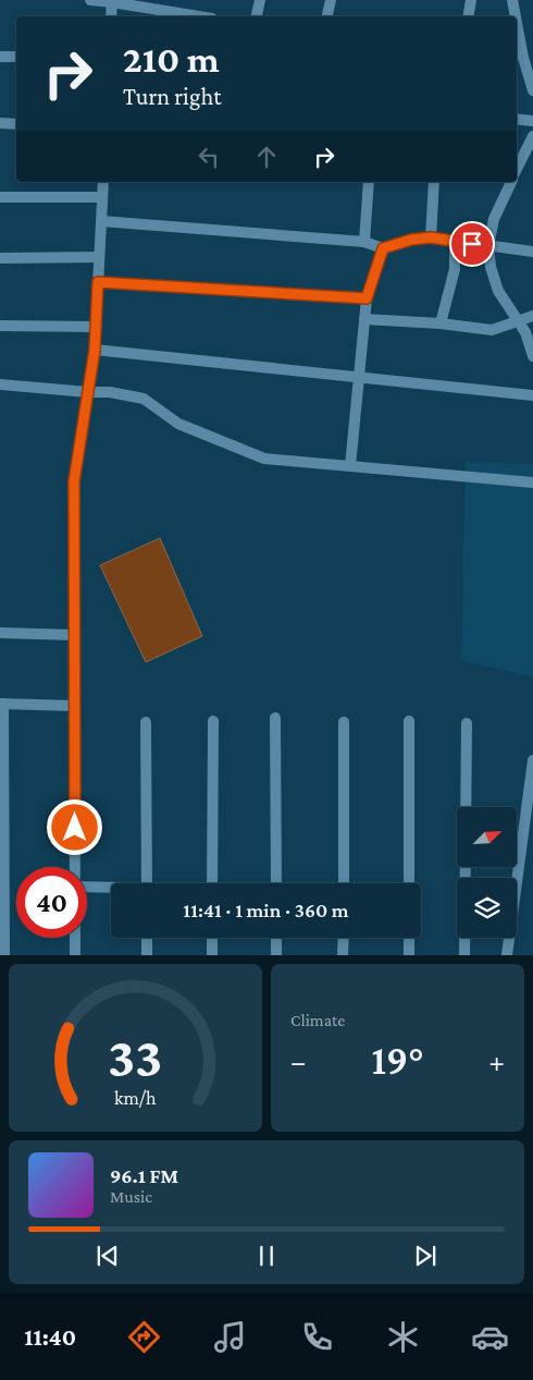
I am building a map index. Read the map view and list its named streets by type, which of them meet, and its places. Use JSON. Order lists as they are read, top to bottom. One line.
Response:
{"north":"top right","page":{"turn":["210 m","Turn right"],"limit":"40","trip":"11:41 · 1 min · 360 m","tile":"Climate","heat":["−","19°","+"],"song":["96.1 FM","Music"],"tabs":"11:40","gauge":["33","km/h"]}}
